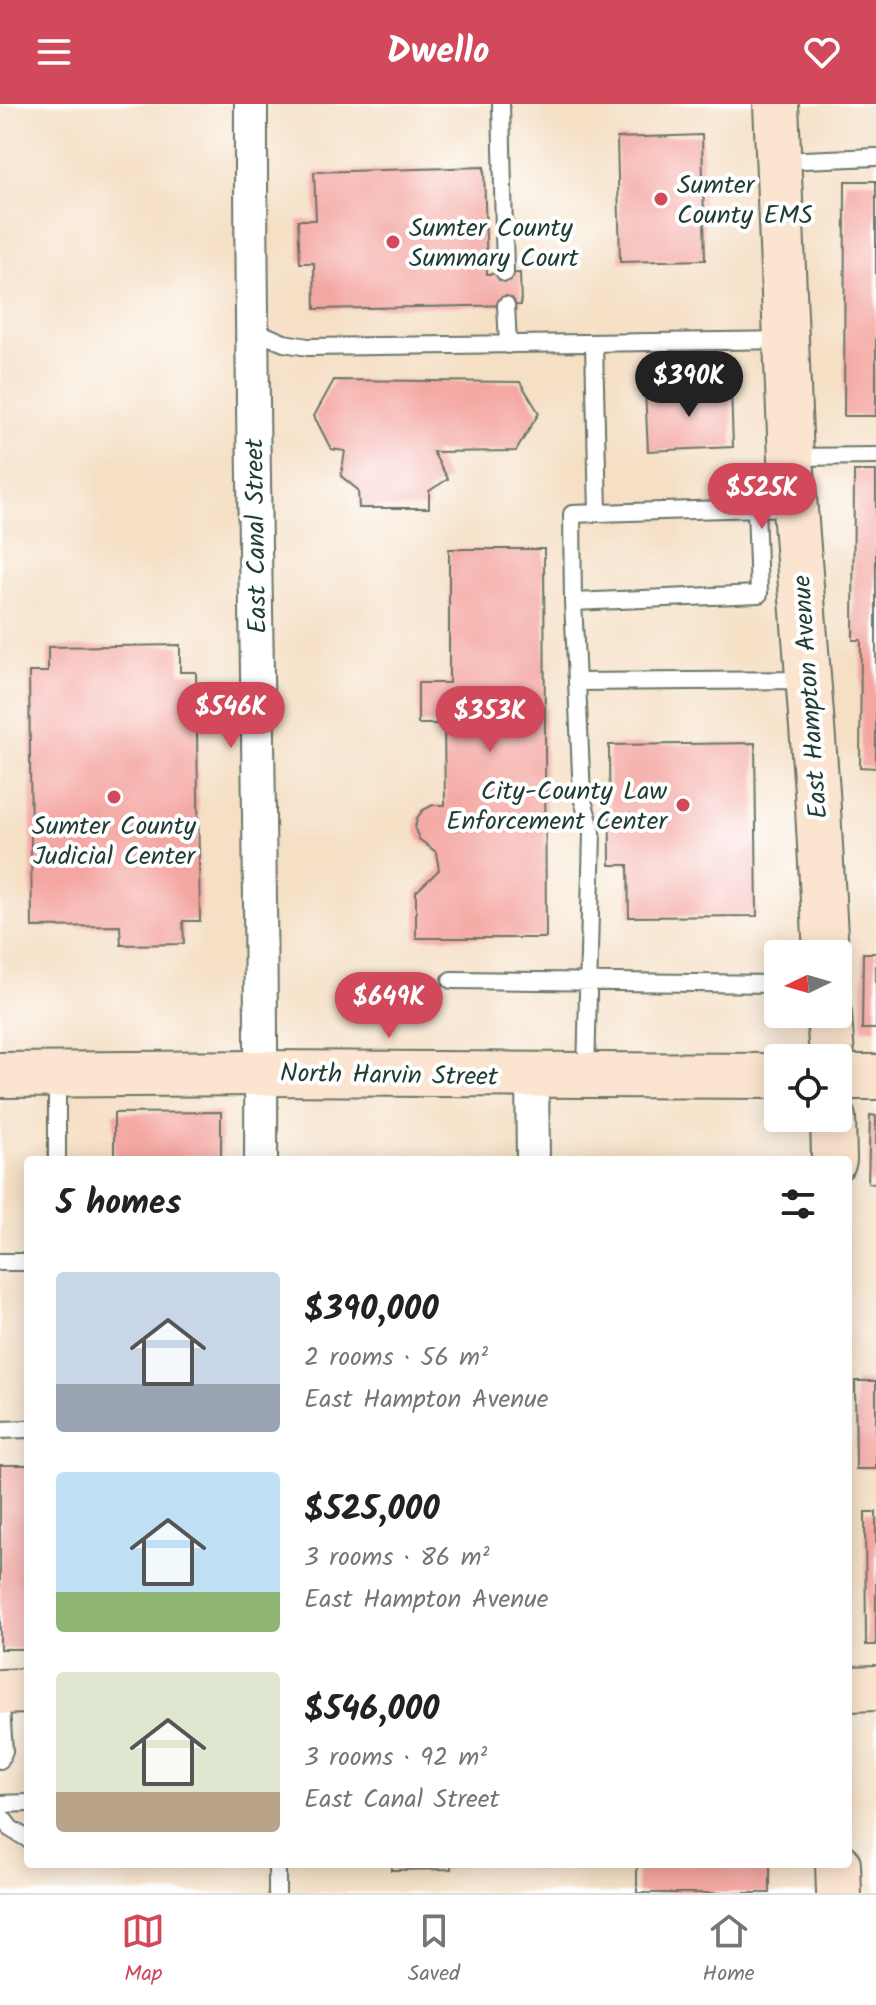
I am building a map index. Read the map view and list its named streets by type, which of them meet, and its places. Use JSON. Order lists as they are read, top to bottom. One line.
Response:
{"streets":{"street":["East Canal Street","East Hampton Avenue","North Harvin Street"]},"crossings":[["East Canal Street","North Harvin Street"]],"places":["Sumter County EMS","Sumter County Summary Court","Sumter County Judicial Center","City-County Law Enforcement Center"],"north":"left","page":{"header":"Dwello","price":["$390K","$525K","$546K","$353K","$649K"],"heading":"5 homes","list":[{"name":"$390,000","note":"2 rooms · 56 m² · East Hampton Avenue"},{"name":"$525,000","note":"3 rooms · 86 m² · East Hampton Avenue"},{"name":"$546,000","note":"3 rooms · 92 m² · East Canal Street"}],"tabs":["Map","Saved","Home"]}}
